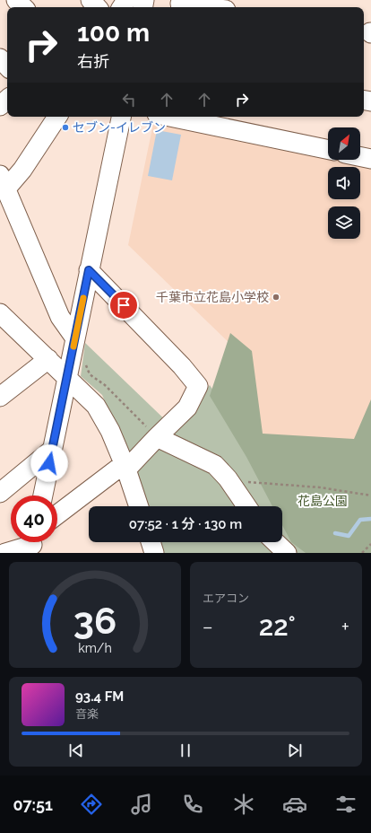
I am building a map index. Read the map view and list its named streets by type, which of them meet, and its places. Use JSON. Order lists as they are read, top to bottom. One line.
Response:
{"parks":["花島公園"],"places":["セブン-イレブン","千葉市立花島小学校"],"north":"top right","page":{"turn":["100 m","右折"],"limit":"40","trip":"07:52 · 1 分 · 130 m","tile":"エアコン","heat":["−","22°","+"],"song":["93.4 FM","音楽"],"tabs":"07:51","gauge":["36","km/h"]}}
